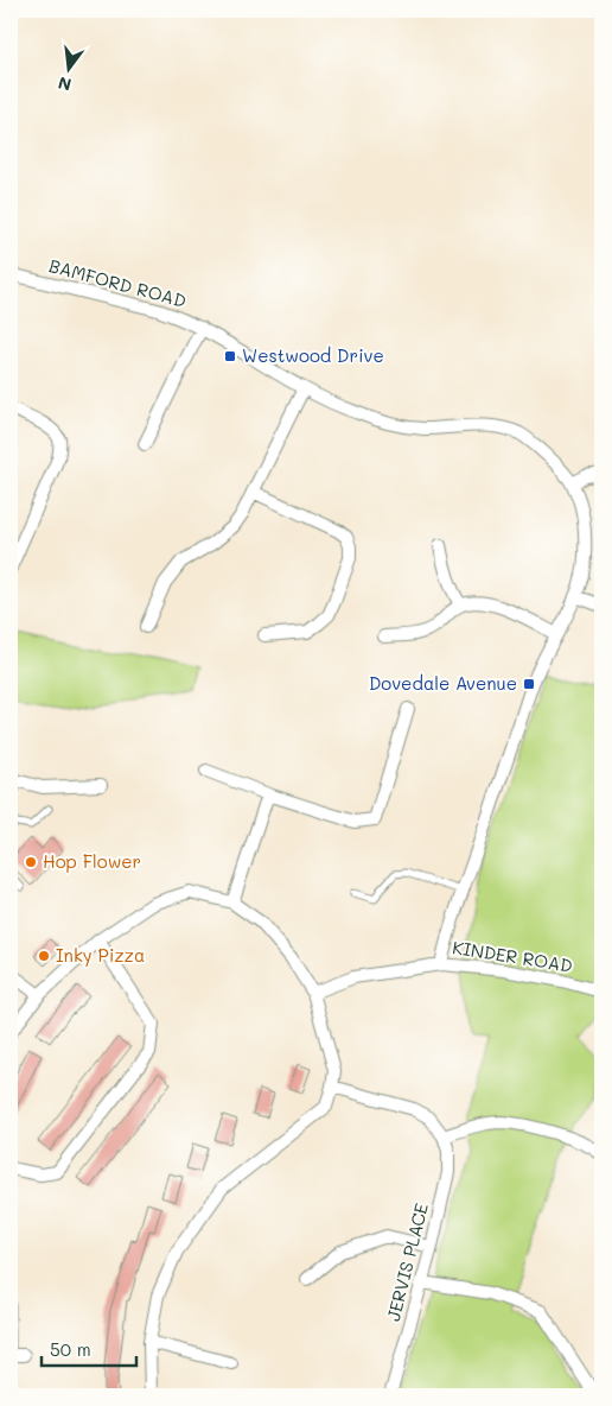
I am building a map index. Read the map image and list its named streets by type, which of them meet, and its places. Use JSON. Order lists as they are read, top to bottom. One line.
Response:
{"streets":{"street":["BAMFORD ROAD","KINDER ROAD","JERVIS PLACE"]},"places":{"transit":["Westwood Drive","Dovedale Avenue"],"other":["Hop Flower","Inky Pizza"]},"scale_bar":"50 m","north":"bottom"}
